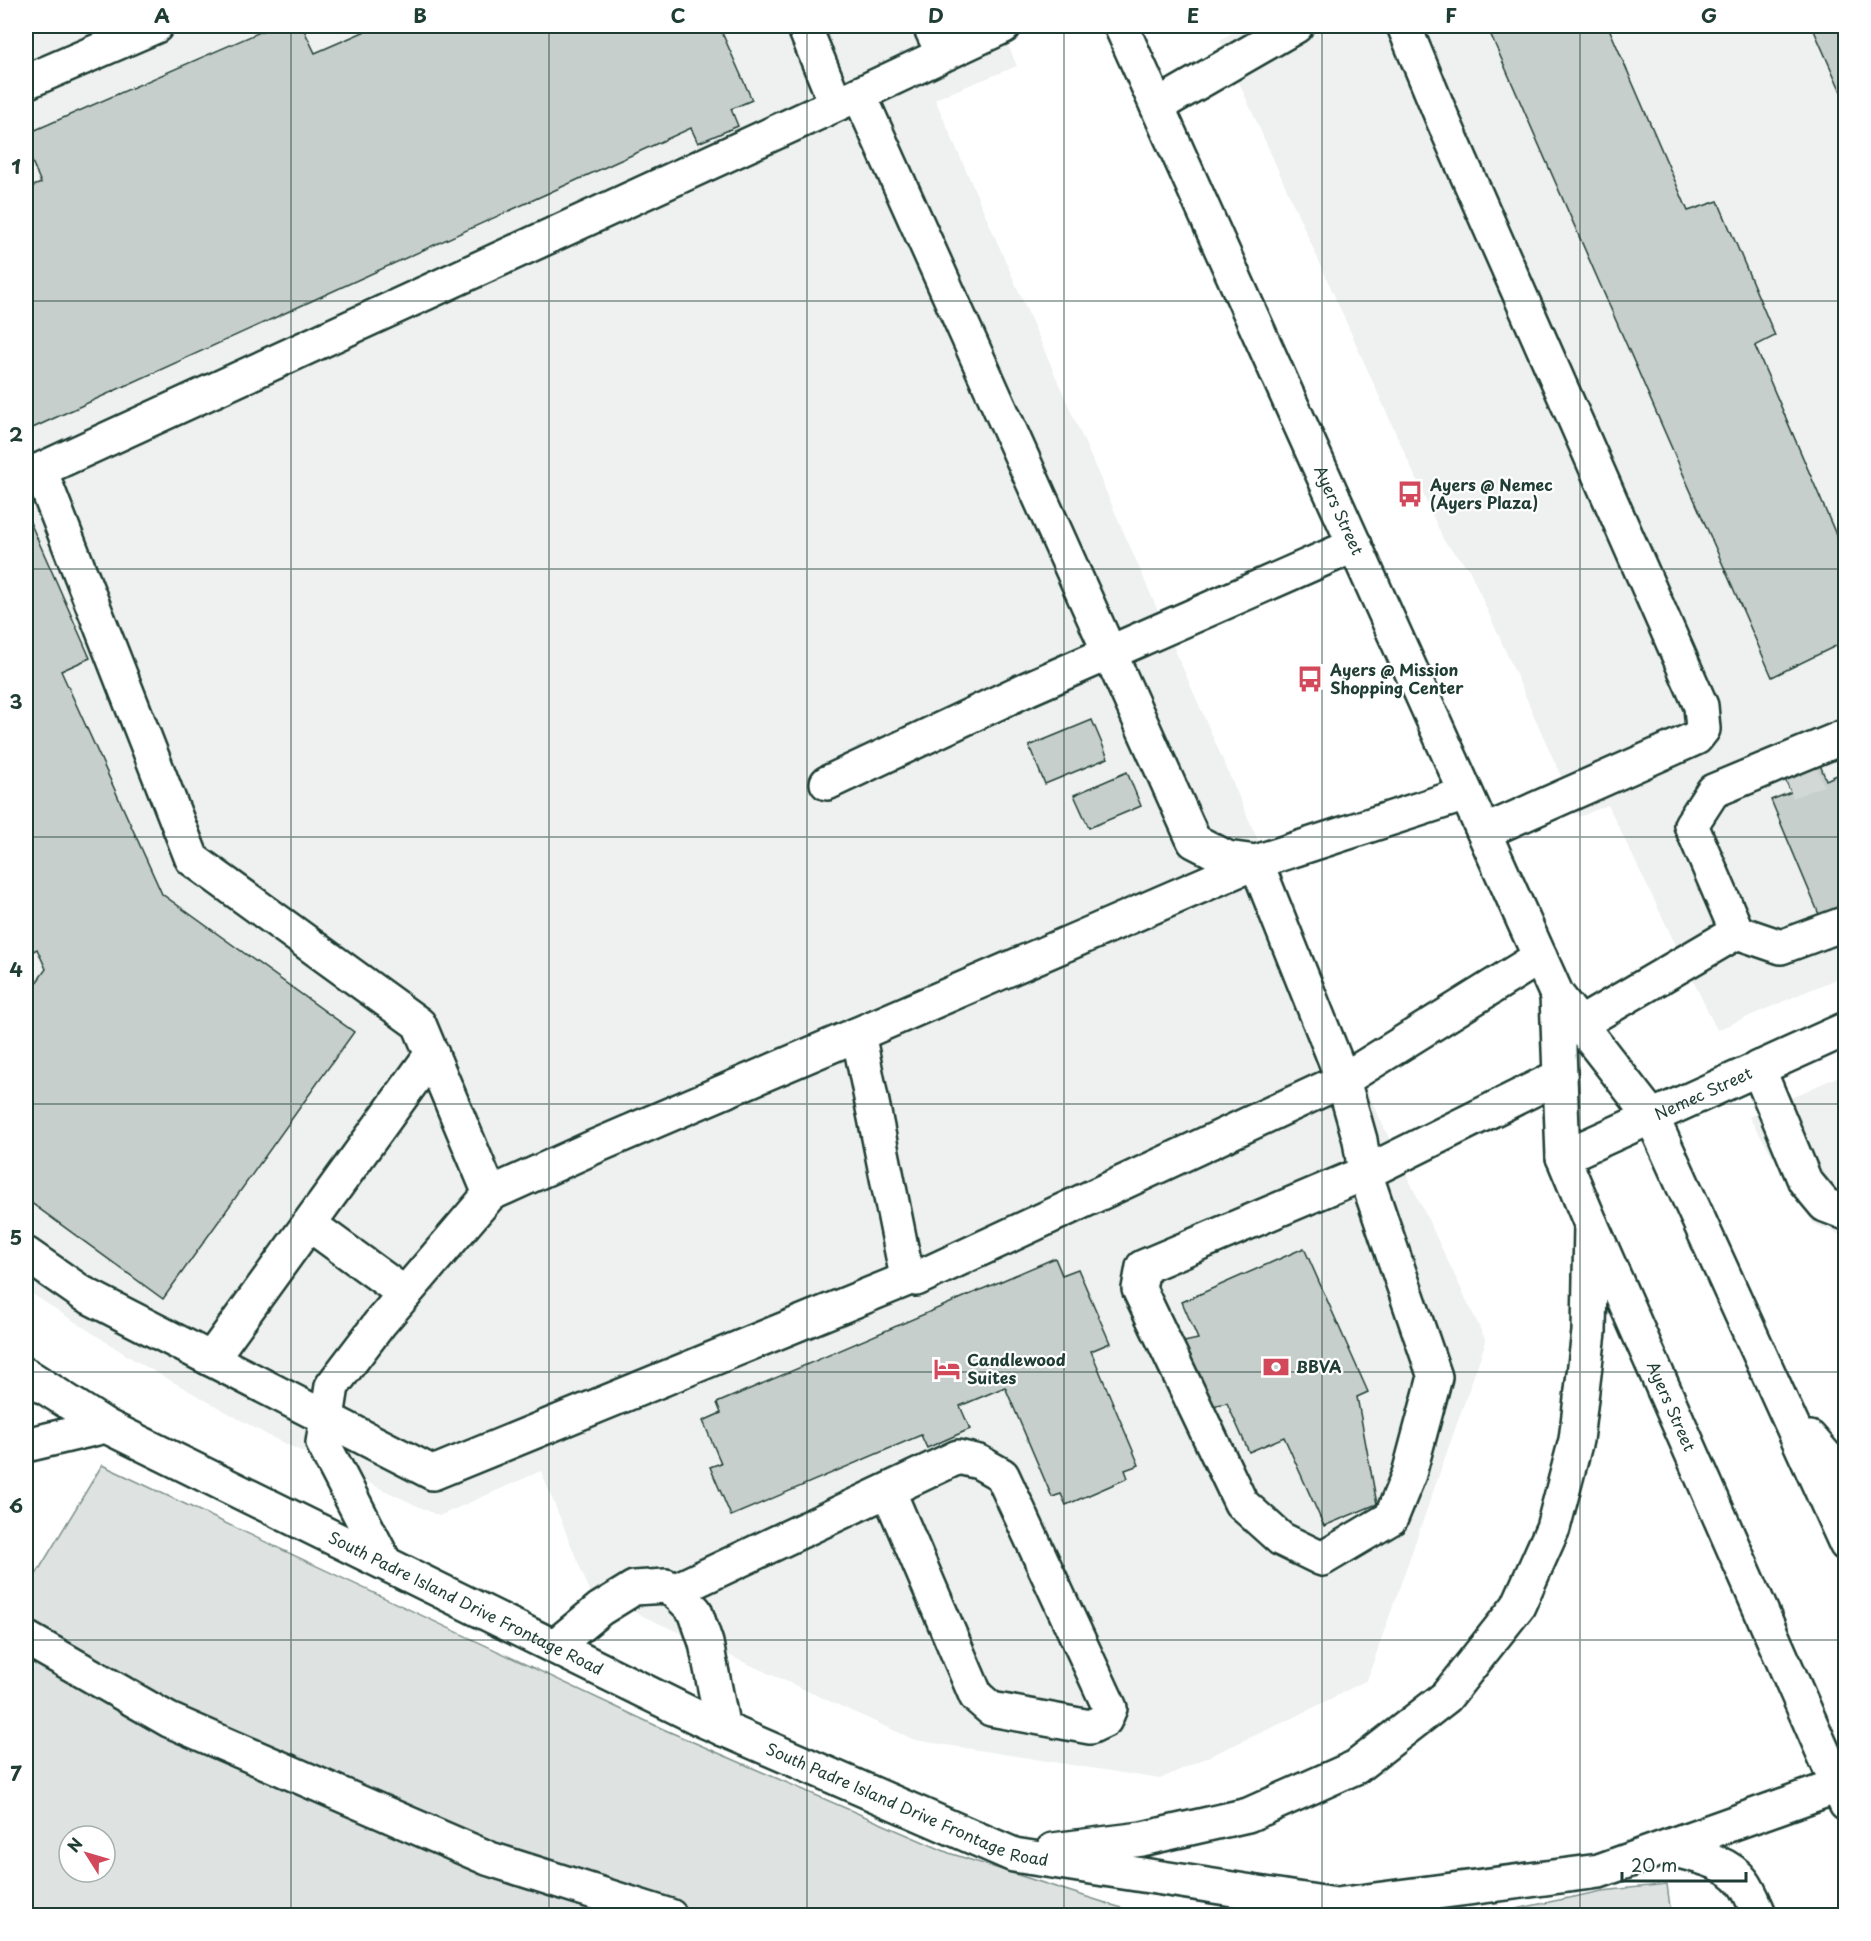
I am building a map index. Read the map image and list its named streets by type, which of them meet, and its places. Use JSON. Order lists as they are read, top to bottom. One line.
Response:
{"streets":{"main road":["Ayers Street","Nemec Street","South Padre Island Drive Frontage Road"]},"crossings":[["Ayers Street","Nemec Street"],["Ayers Street","South Padre Island Drive Frontage Road"]],"places":{"bus stop":["Ayers @ Nemec (Ayers Plaza)","Ayers @ Mission Shopping Center"],"bank":["BBVA"],"hotel":["Candlewood Suites"]},"scale_bar":"20 m","north":"top left","grid":{"columns":["A","B","C","D","E","F","G"],"rows":["1","2","3","4","5","6","7"]}}
